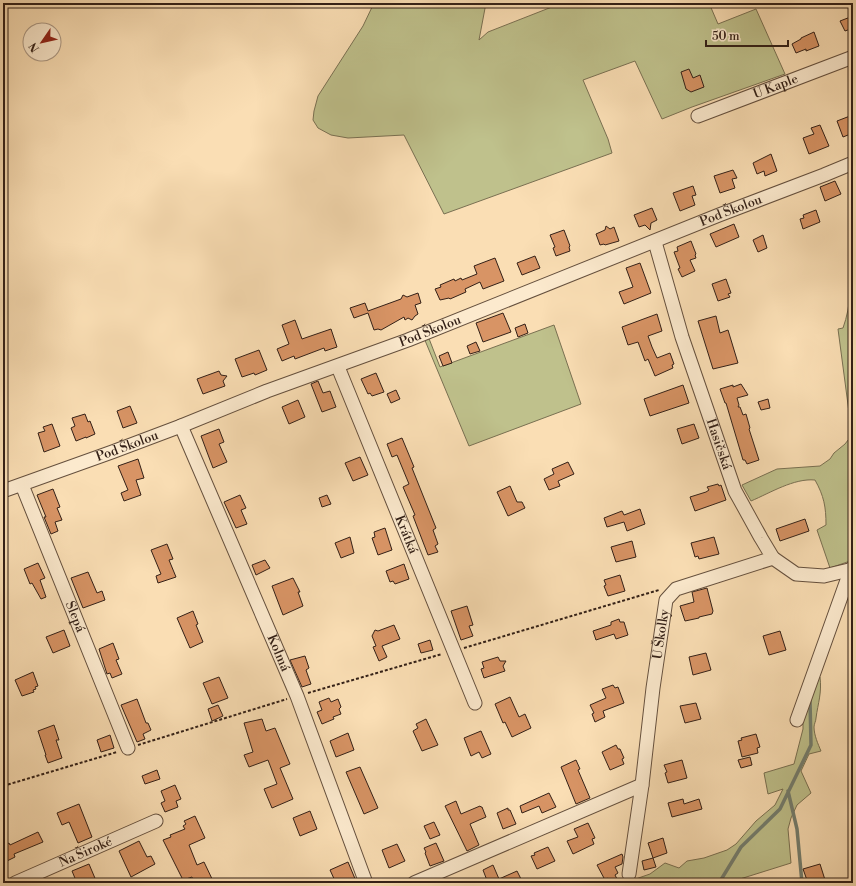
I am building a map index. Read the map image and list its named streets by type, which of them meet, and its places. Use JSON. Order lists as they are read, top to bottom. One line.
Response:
{"streets":{"street":["U Kaple","Pod Školou","Hasičská","Krátká","Slepá","U Školky","Kolmá","Na Široké"]},"crossings":[["Pod Školou","Hasičská"],["Pod Školou","Krátká"],["Pod Školou","Slepá"],["Pod Školou","Kolmá"]],"scale_bar":"50 m","north":"bottom left"}
